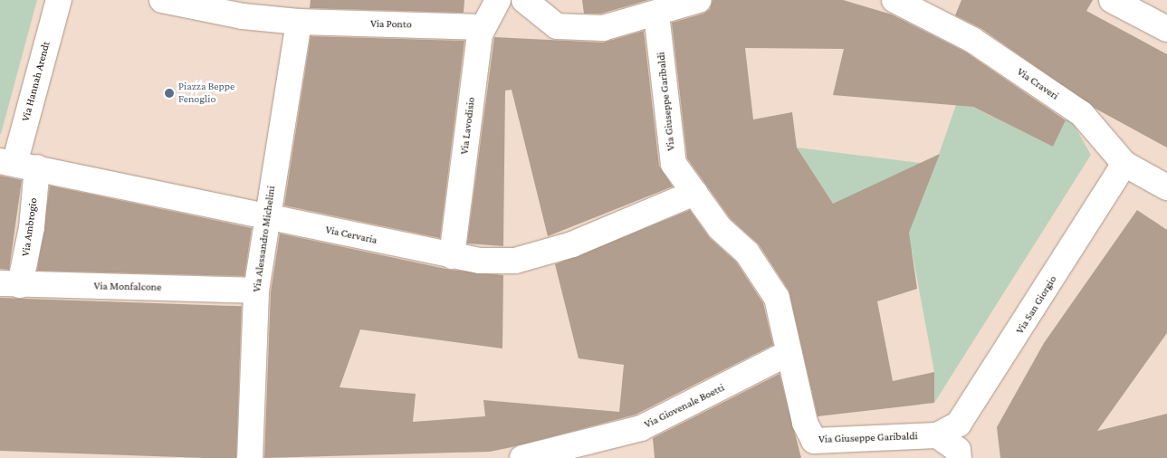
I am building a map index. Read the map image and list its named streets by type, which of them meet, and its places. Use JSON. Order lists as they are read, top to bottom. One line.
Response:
{"streets":{"street":["Via Ponto","Via Hannah Arendt","Via Craveri","Via Giuseppe Garibaldi","Via Lavodisio","Via Ambrogio","Via Cervaria","Via Alessandro Michelini","Via Monfalcone","Via San Giorgio","Via Giovenale Boetti"]},"crossings":[["Via Ponto","Via Lavodisio"],["Via Ponto","Via Alessandro Michelini"],["Via Hannah Arendt","Via Ambrogio"],["Via Hannah Arendt","Via Cervaria"],["Via Craveri","Via San Giorgio"],["Via Giuseppe Garibaldi","Via Cervaria"],["Via Giuseppe Garibaldi","Via San Giorgio"],["Via Giuseppe Garibaldi","Via Giovenale Boetti"],["Via Lavodisio","Via Cervaria"],["Via Ambrogio","Via Cervaria"],["Via Ambrogio","Via Monfalcone"],["Via Cervaria","Via Alessandro Michelini"],["Via Alessandro Michelini","Via Monfalcone"]],"places":["Piazza Beppe Fenoglio"]}
